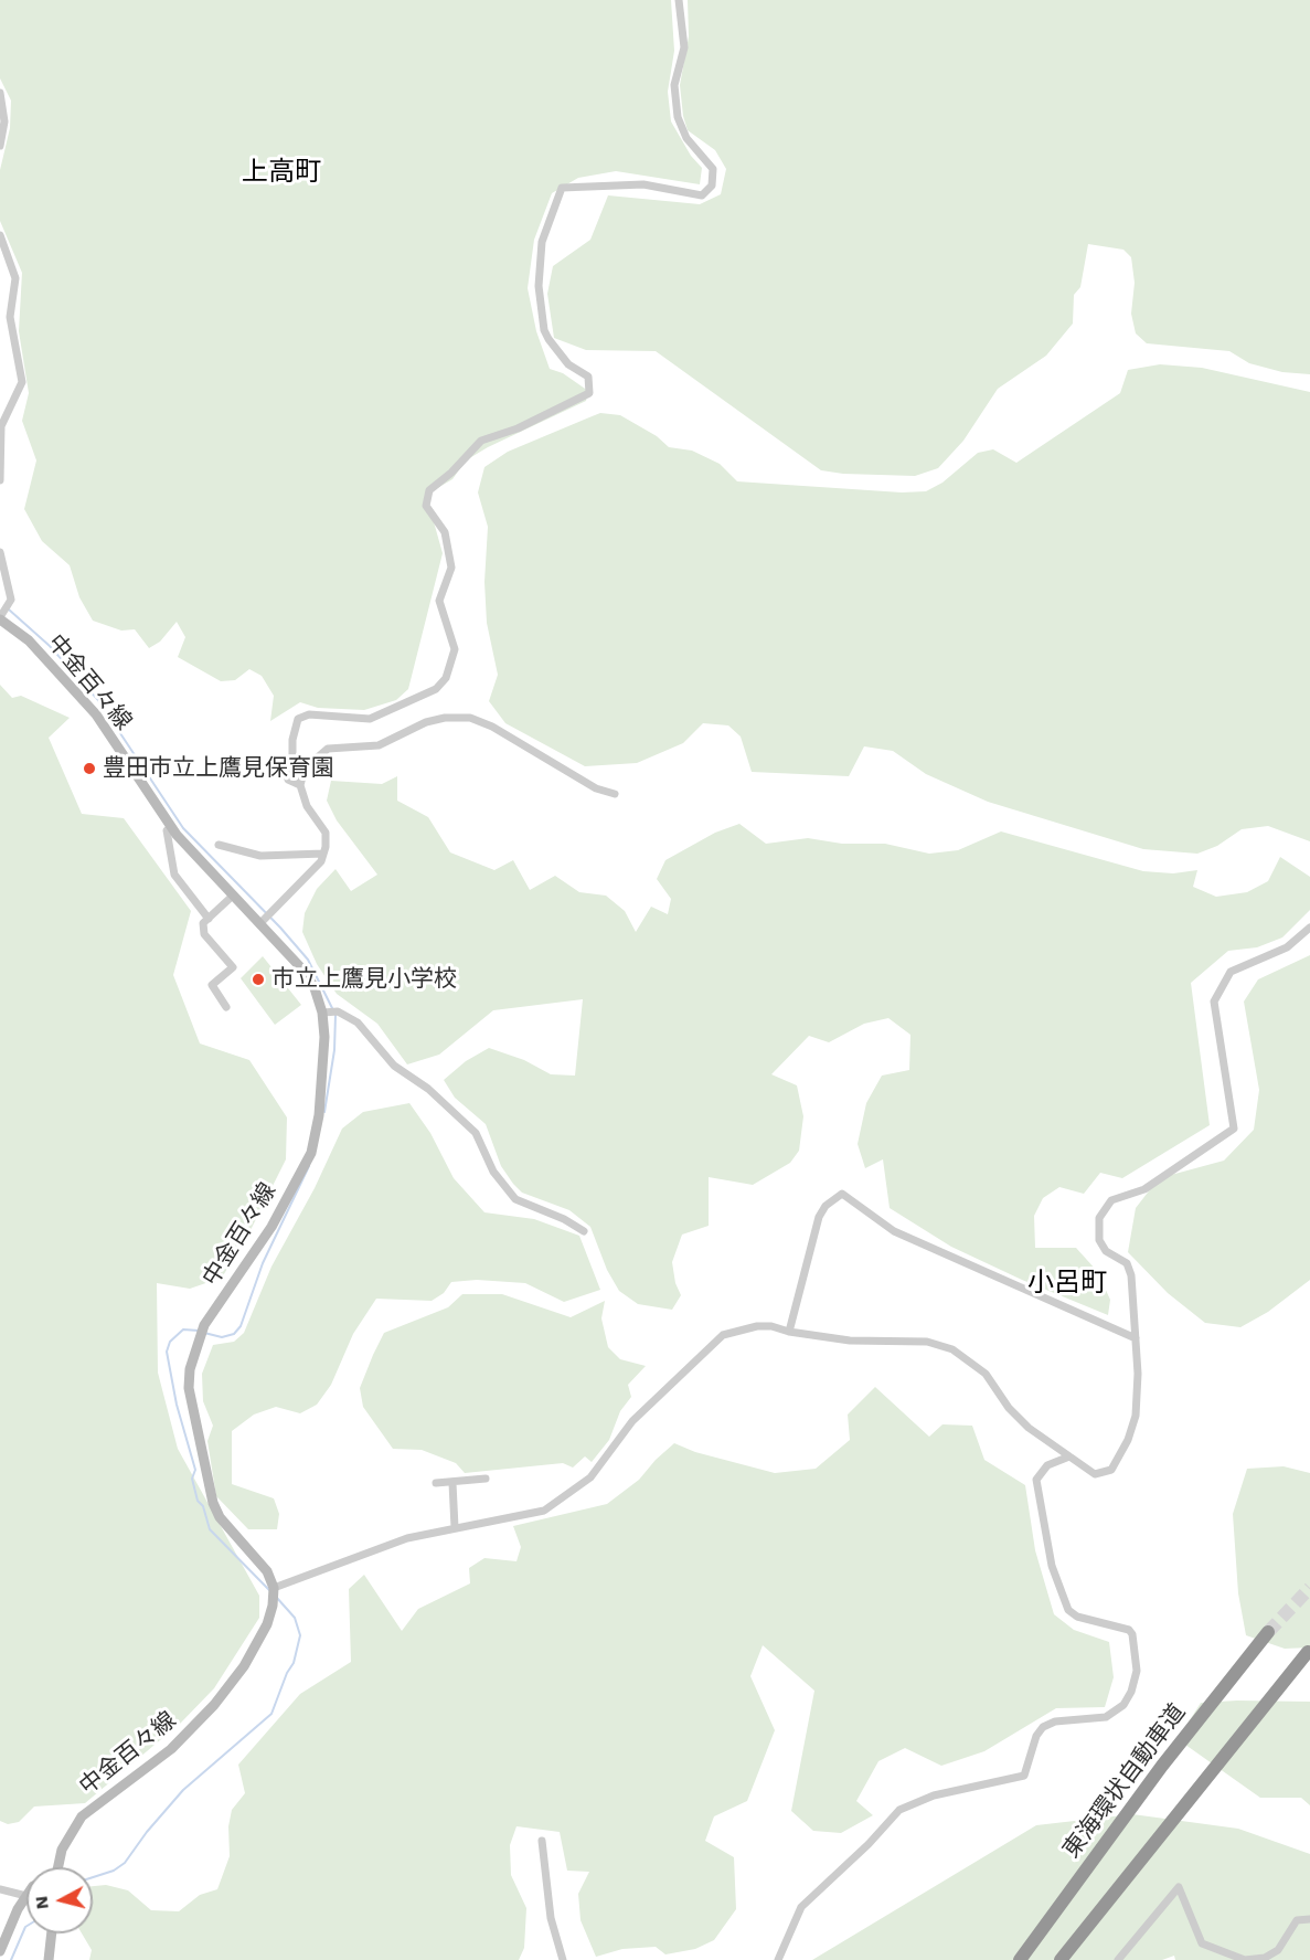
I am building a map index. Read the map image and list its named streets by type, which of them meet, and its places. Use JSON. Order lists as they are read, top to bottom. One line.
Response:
{"streets":{"highway":["東海環状自動車道"],"main road":["中金百々線"]},"districts":["上高町","小呂町"],"places":["豊田市立上鷹見保育園","市立上鷹見小学校"],"north":"left"}
